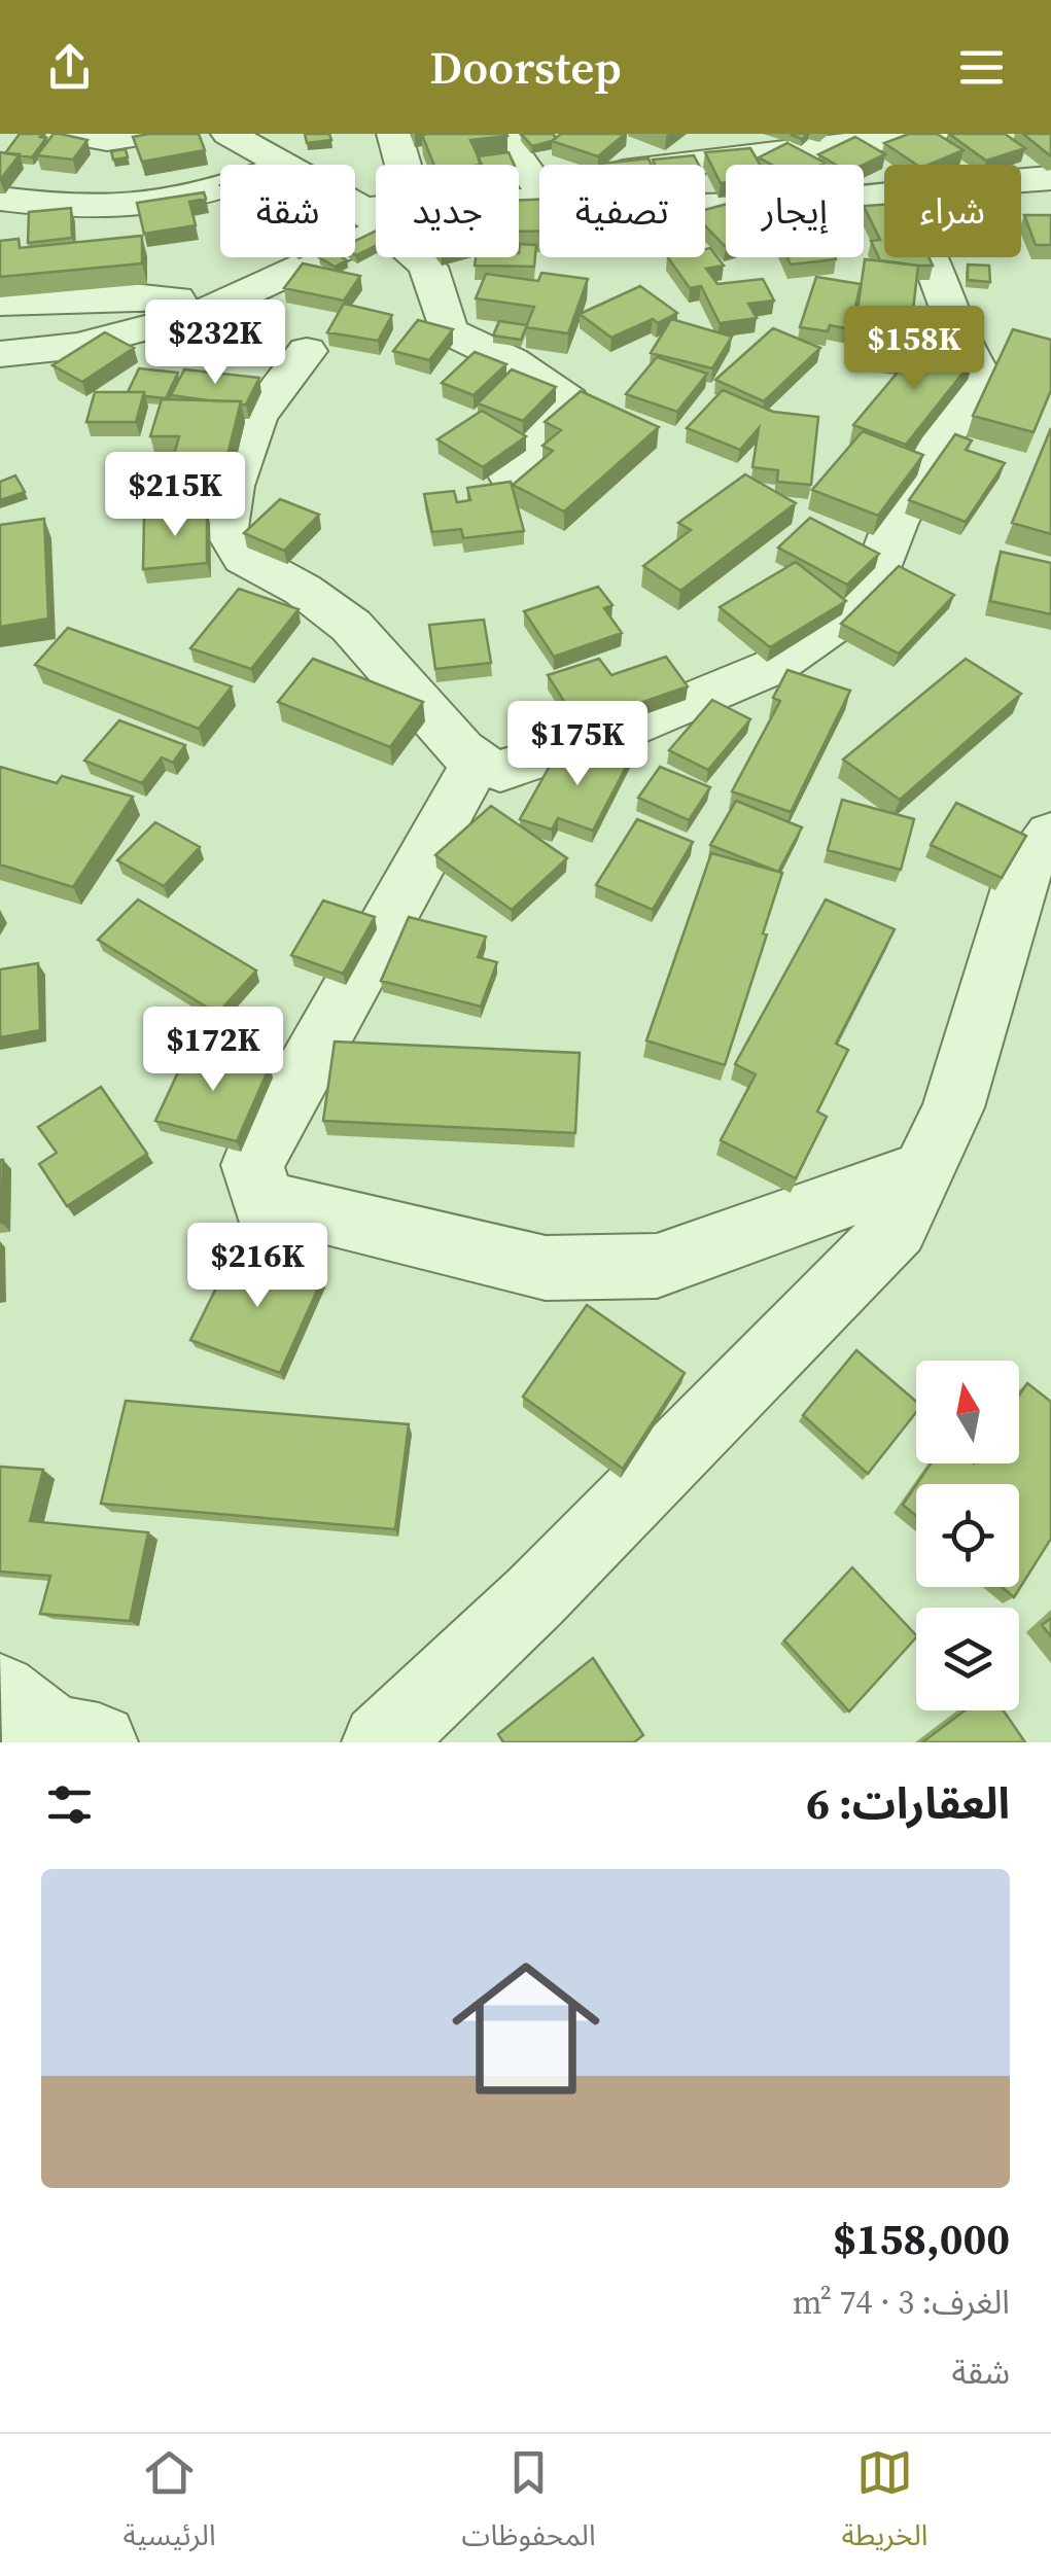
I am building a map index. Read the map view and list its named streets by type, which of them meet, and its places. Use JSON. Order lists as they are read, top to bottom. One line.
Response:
{"north":"top","page":{"header":"Doorstep","chip":["شراء","إيجار","تصفية","جديد","شقة"],"price":["$232K","$158K","$215K","$175K","$172K","$216K"],"heading":"العقارات: 6","list":[{"name":"$158,000","note":"الغرف: 3 · 74 m² · شقة"}],"tabs":["الخريطة","المحفوظات","الرئيسية"]}}
